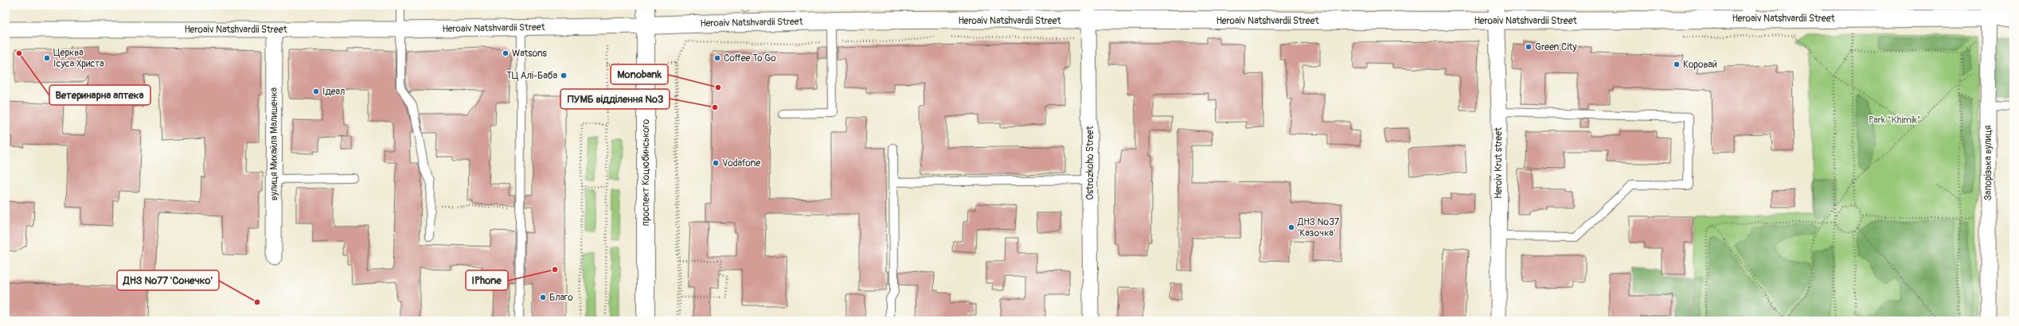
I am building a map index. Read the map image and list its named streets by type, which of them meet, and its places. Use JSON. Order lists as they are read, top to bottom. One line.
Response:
{"streets":{"street":["Heroaiv Natshvardii Street","вулиця Михайла Малишенка","Ostrozkoho Street","Heroiv Krut street","Запорізька вулиця","проспект Коцюбинського"]},"crossings":[["Heroaiv Natshvardii Street","вулиця Михайла Малишенка"],["Heroaiv Natshvardii Street","Ostrozkoho Street"],["Heroaiv Natshvardii Street","Heroiv Krut street"],["Heroaiv Natshvardii Street","Запорізька вулиця"],["Heroaiv Natshvardii Street","проспект Коцюбинського"]],"parks":["Park \"Khimik\""],"places":["Green City","Ветеринарна аптека","Watsons","Церква Ісуса Христа","Coffee To Go","Коровай","ТЦ Алі-Баба","Monobank","Ідеал","ПУМБ відділення №3","Vodafone","ДНЗ №37 'Казочка'","IPhone","Благо","ДНЗ №77 'Сонечко'"]}
